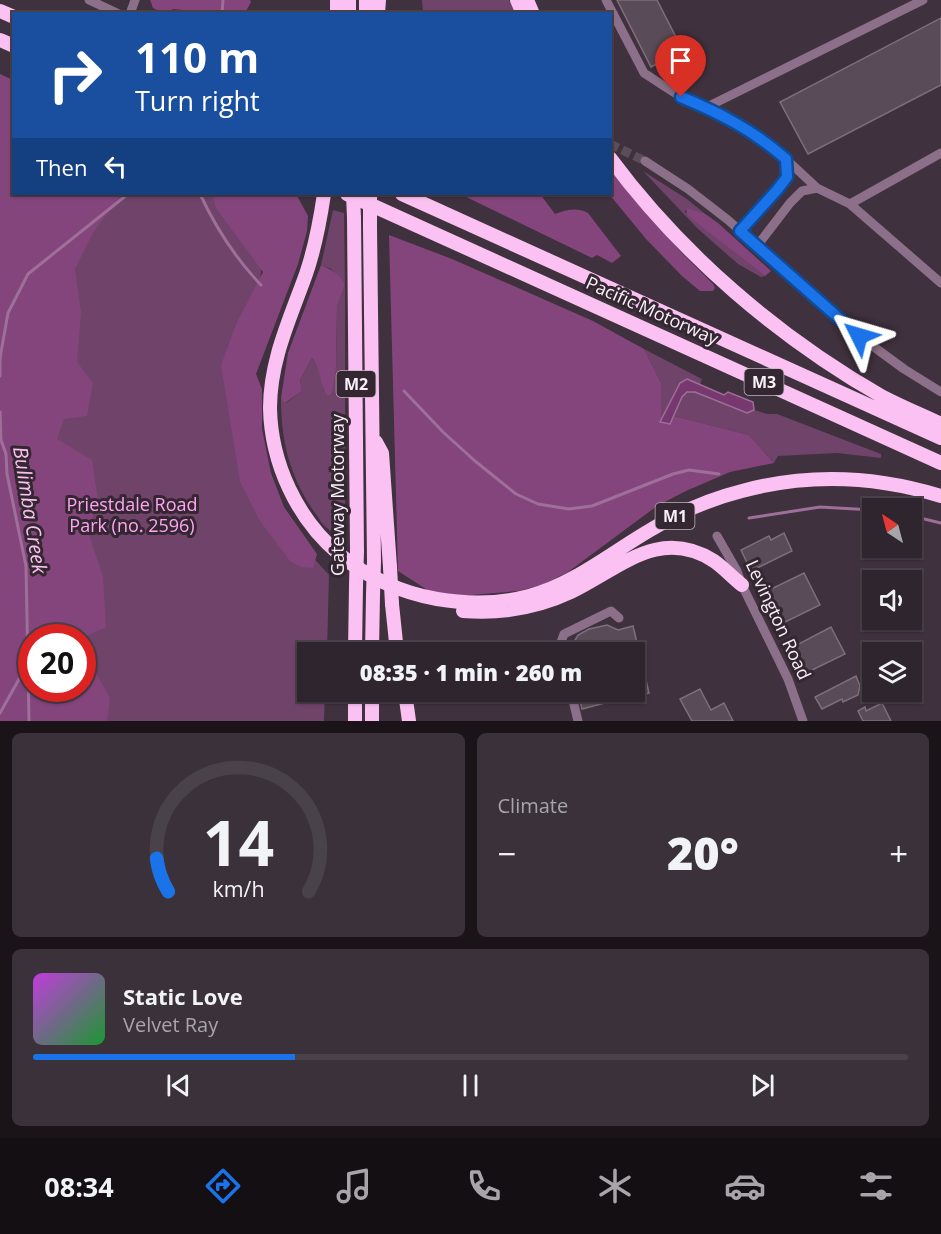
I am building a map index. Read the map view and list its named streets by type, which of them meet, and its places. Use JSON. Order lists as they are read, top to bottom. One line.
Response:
{"streets":{"highway":["Pacific Motorway","M3","M2","Gateway Motorway","M1"],"street":["Levington Road"]},"water":["Bulimba Creek"],"parks":["Priestdale Road Park (no. 2596)"],"north":"top left","page":{"turn":["110 m","Turn right"],"then":"Then","limit":"20","trip":"08:35 · 1 min · 260 m","tile":"Climate","heat":["−","20°","+"],"song":["Static Love","Velvet Ray"],"tabs":"08:34","gauge":["14","km/h"]}}
